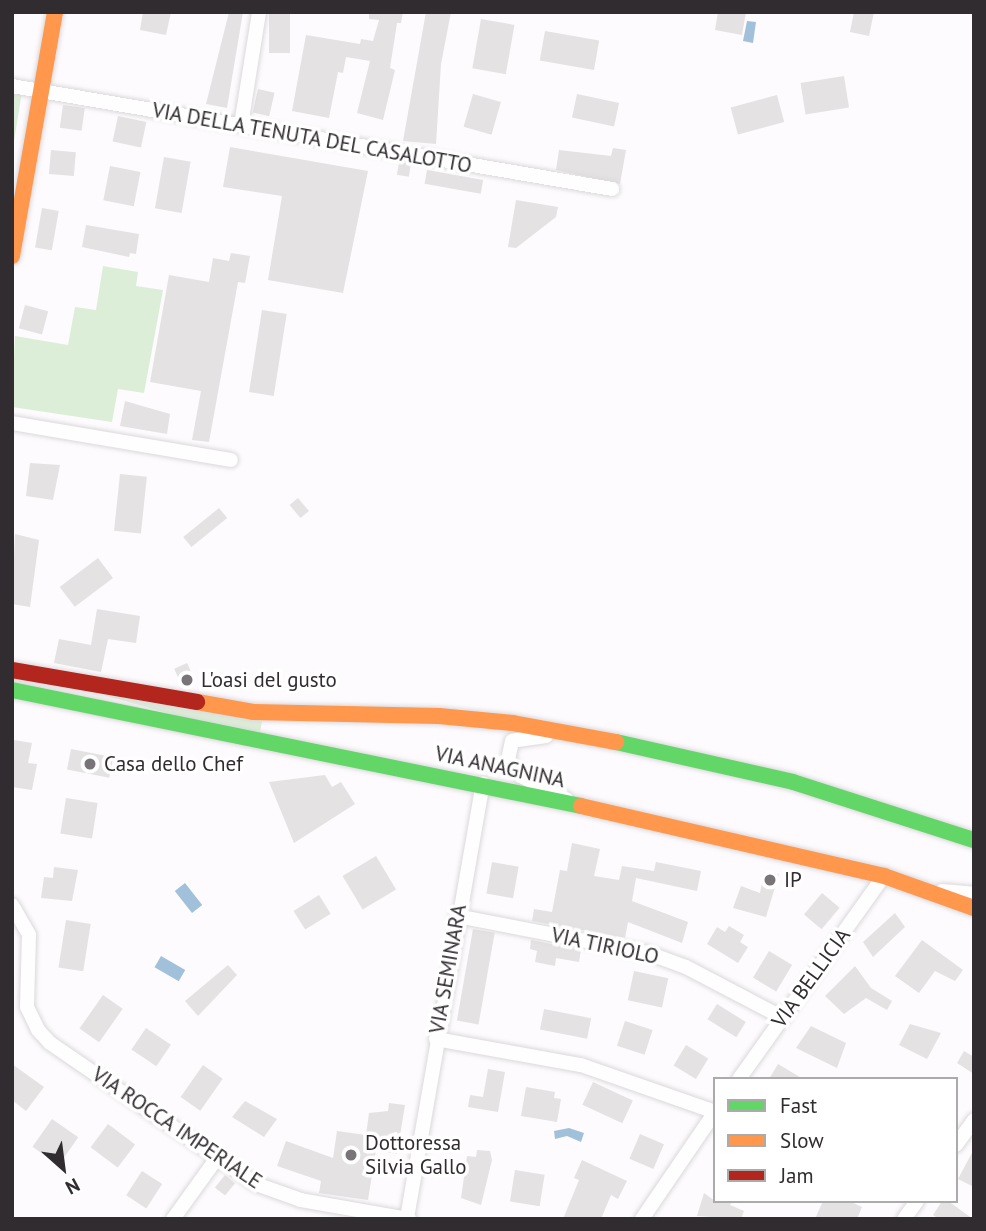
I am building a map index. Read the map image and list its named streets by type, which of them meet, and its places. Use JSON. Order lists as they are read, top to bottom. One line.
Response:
{"streets":{"main road":["VIA ANAGNINA"],"street":["VIA DELLA TENUTA DEL CASALOTTO","VIA TIRIOLO","VIA SEMINARA","VIA BELLICIA","VIA ROCCA IMPERIALE"]},"crossings":[["VIA ANAGNINA","VIA SEMINARA"],["VIA ANAGNINA","VIA BELLICIA"],["VIA TIRIOLO","VIA SEMINARA"],["VIA TIRIOLO","VIA BELLICIA"],["VIA SEMINARA","VIA ROCCA IMPERIALE"]],"places":["L'oasi del gusto","Casa dello Chef","IP","Dottoressa Silvia Gallo"],"legend":["Fast","Slow","Jam"],"north":"bottom right"}
